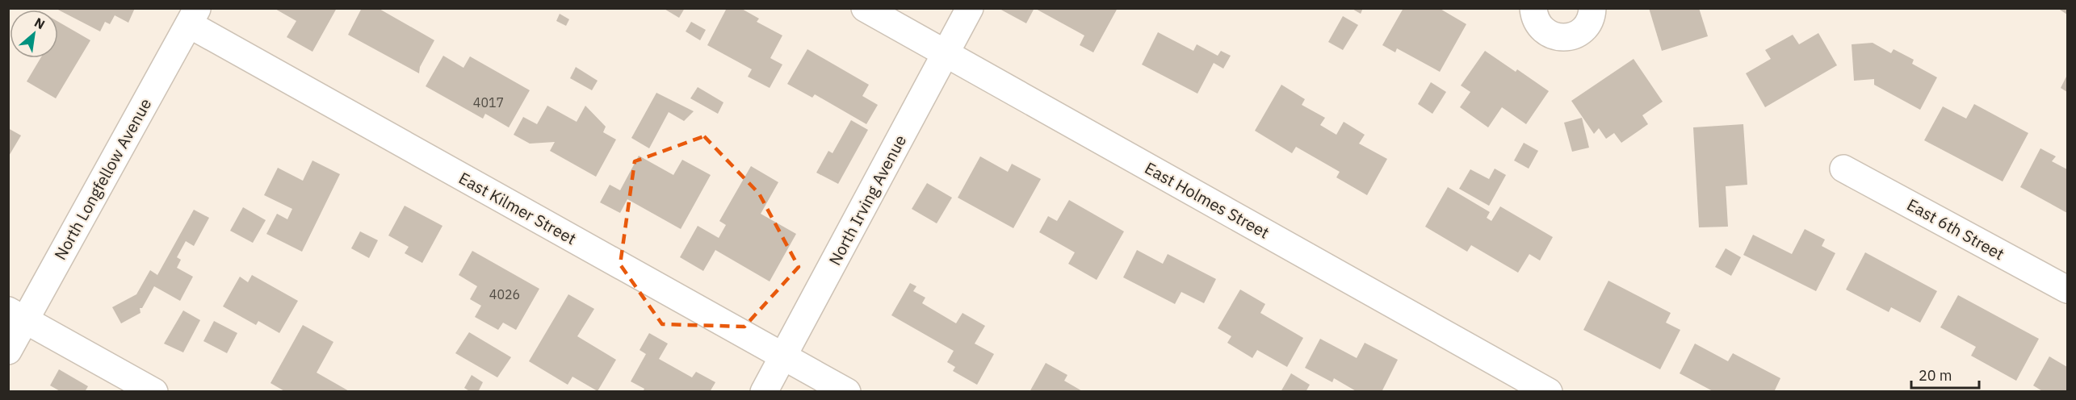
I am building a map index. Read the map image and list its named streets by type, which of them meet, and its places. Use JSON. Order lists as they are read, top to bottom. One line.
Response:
{"streets":{"street":["North Longfellow Avenue","North Irving Avenue","East Holmes Street","East Kilmer Street","East 6th Street"]},"crossings":[["North Longfellow Avenue","East Kilmer Street"],["North Irving Avenue","East Holmes Street"],["North Irving Avenue","East Kilmer Street"]],"house_numbers":["4017","4026"],"scale_bar":"20 m","north":"top right"}
